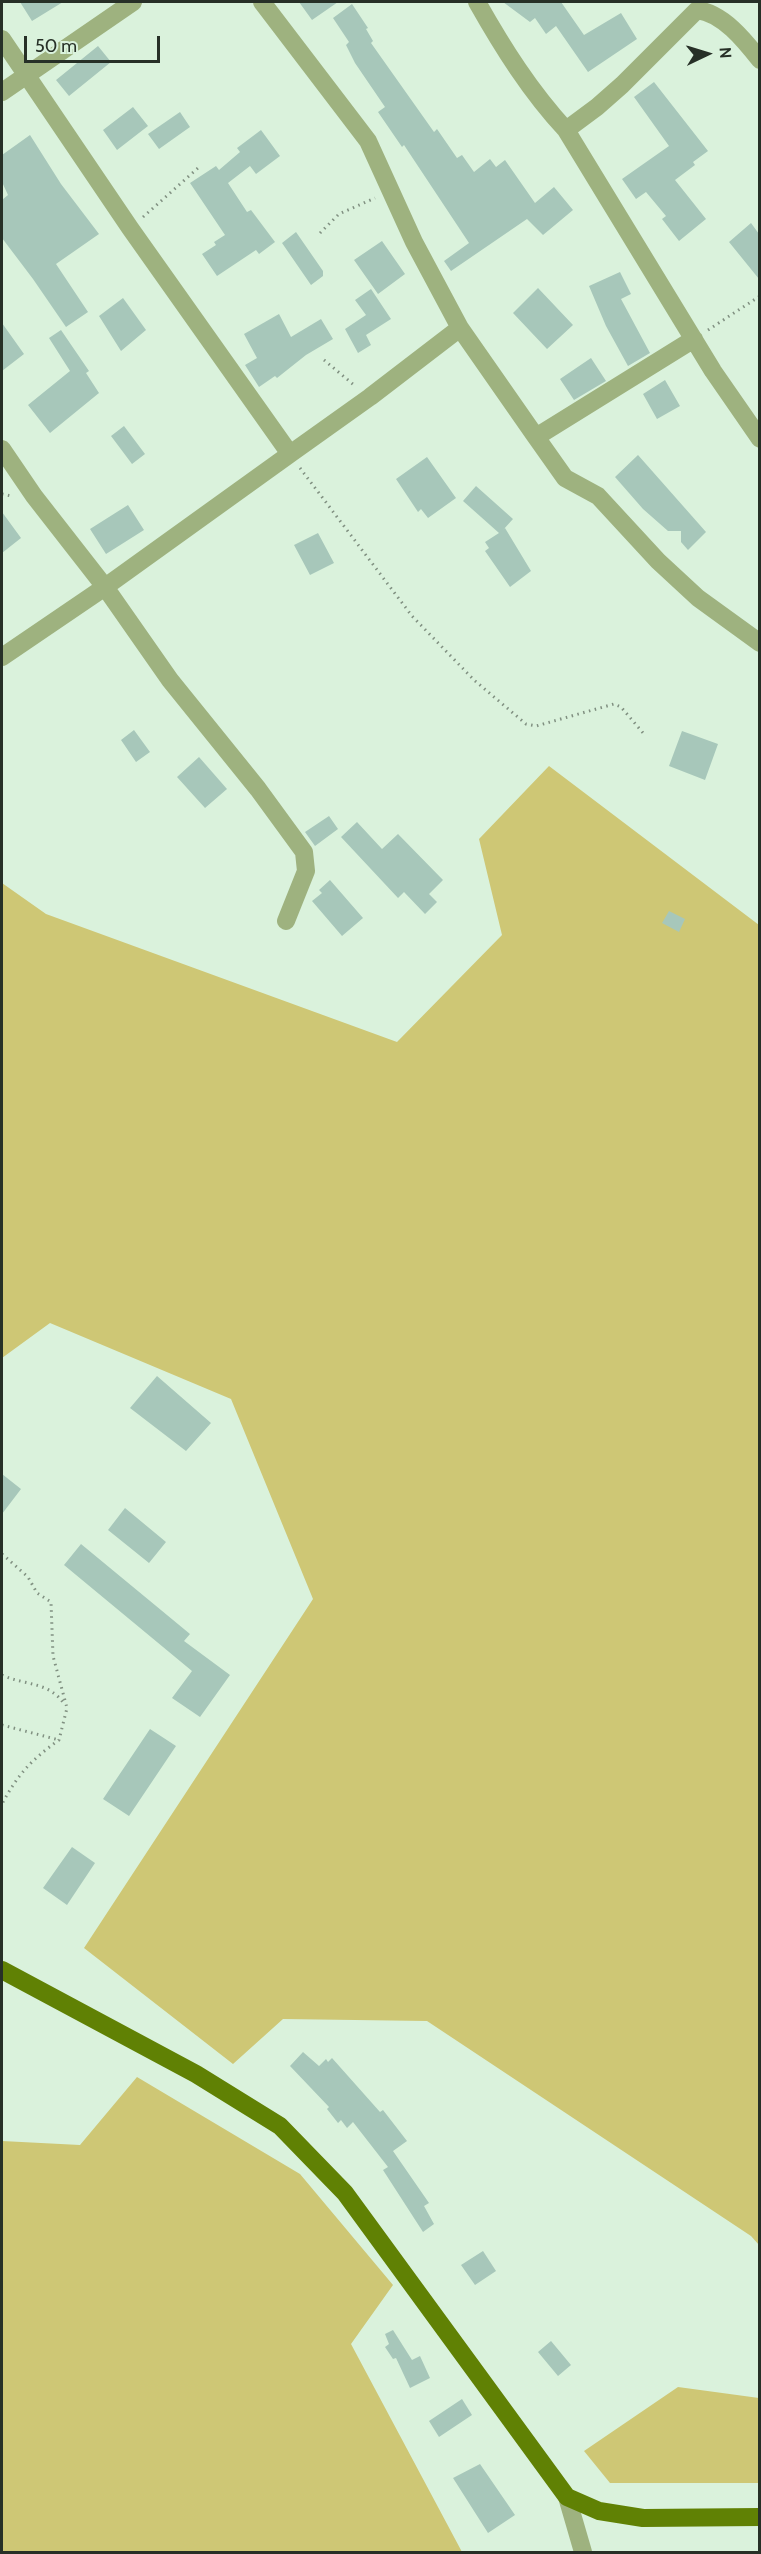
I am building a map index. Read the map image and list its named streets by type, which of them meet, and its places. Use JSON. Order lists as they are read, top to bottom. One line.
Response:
{"scale_bar":"50 m","north":"right"}
